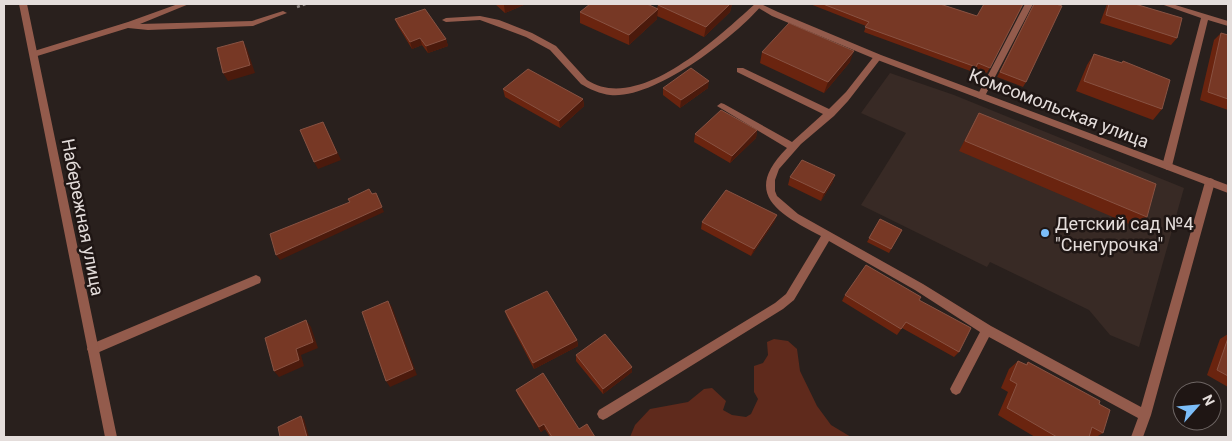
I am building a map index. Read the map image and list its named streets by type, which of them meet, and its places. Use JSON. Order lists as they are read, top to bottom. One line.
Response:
{"streets":{"street":["Комсомольская улица","Набережная улица"]},"places":["Детский сад №4 \"Снегурочка\""],"north":"top right"}
